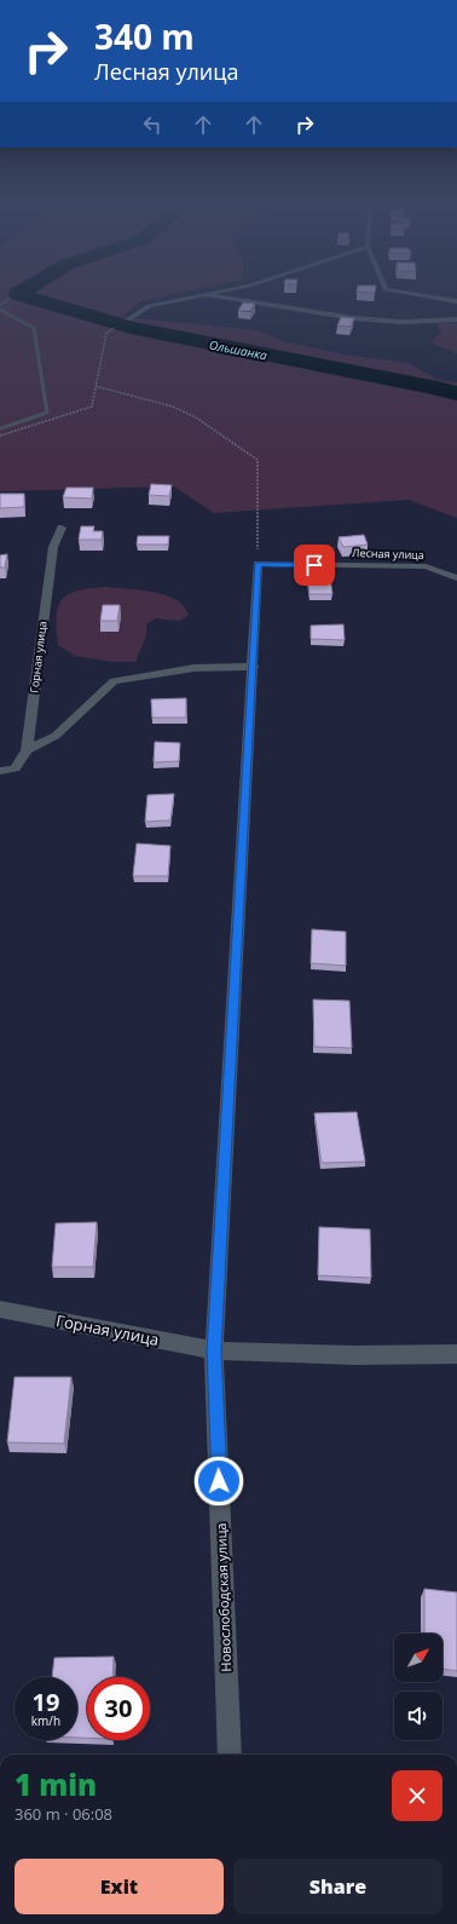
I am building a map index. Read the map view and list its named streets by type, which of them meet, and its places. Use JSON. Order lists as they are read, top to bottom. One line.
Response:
{"streets":{"street":["Лесная улица","Горная улица","Новослободская улица"]},"crossings":[["Лесная улица","Новослободская улица"],["Горная улица","Новослободская улица"]],"water":["Ольшанка"],"north":"top right","page":{"turn":["340 m","Лесная улица"],"speed":"19 km/h","limit":"30","heading":["1 min","360 m · 06:08"],"buttons":["Exit","Share"]}}
